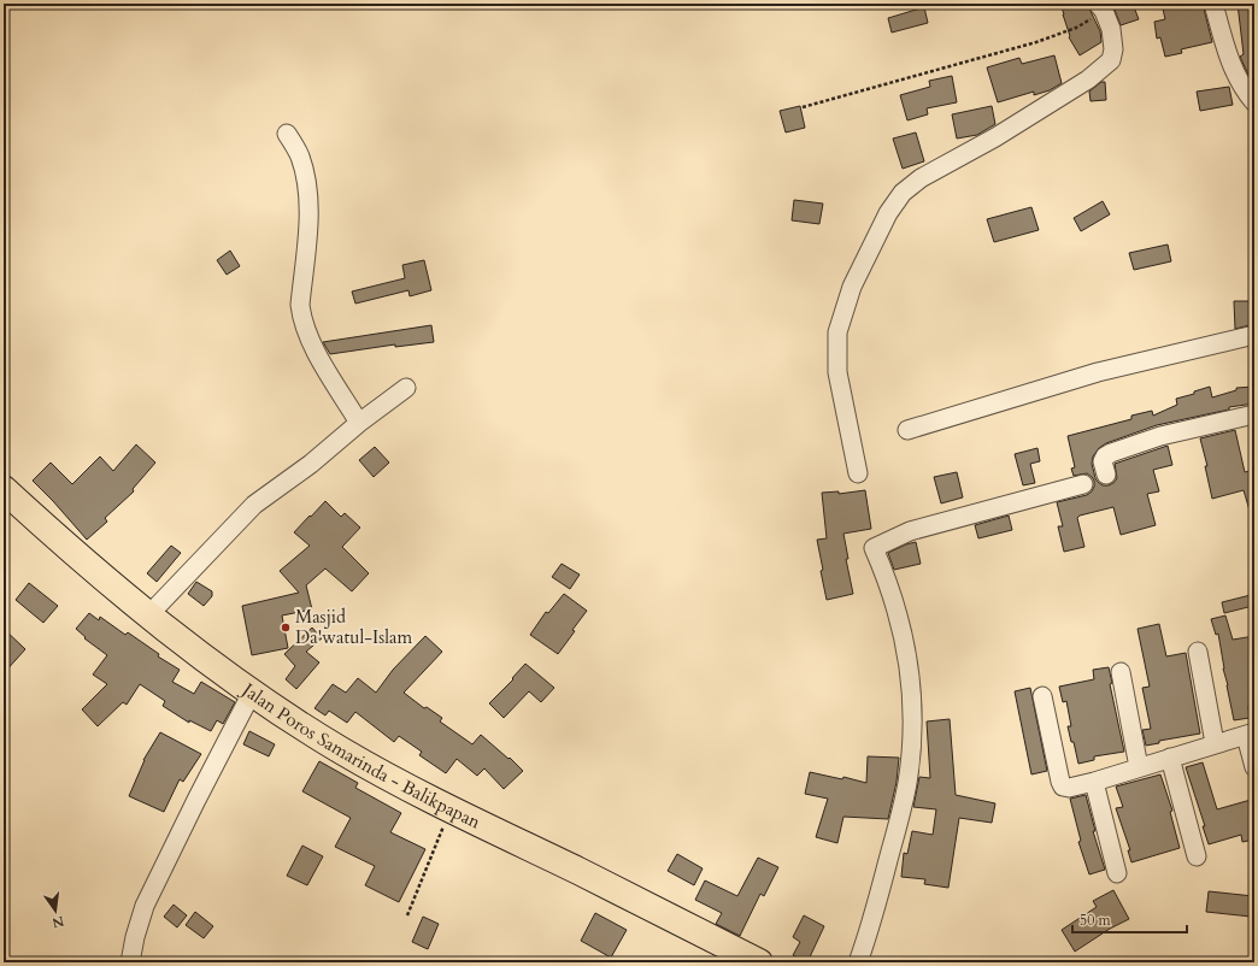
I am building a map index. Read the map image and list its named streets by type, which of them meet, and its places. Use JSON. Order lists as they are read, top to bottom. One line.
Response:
{"streets":{"highway":["Jalan Poros Samarinda - Balikpapan"]},"places":["Masjid Da'watul-Islam"],"scale_bar":"50 m","north":"bottom"}
